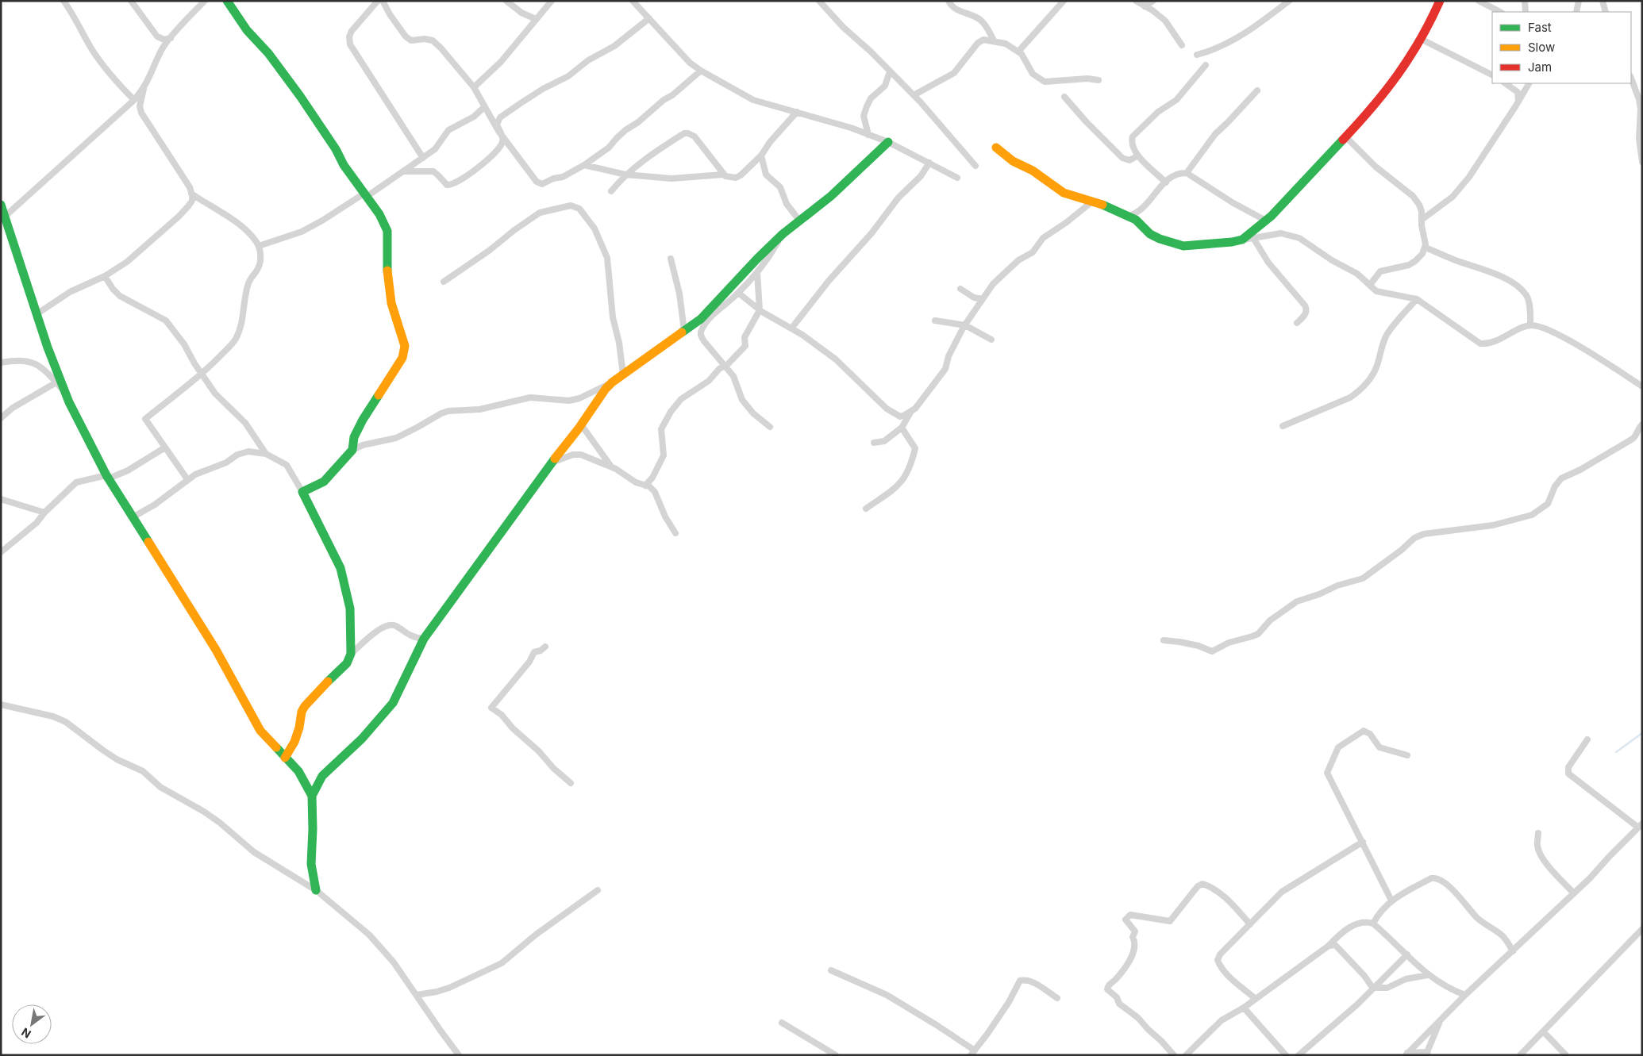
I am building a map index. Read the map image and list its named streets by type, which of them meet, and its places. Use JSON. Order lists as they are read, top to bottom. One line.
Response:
{"legend":["Fast","Slow","Jam"],"north":"bottom left"}
